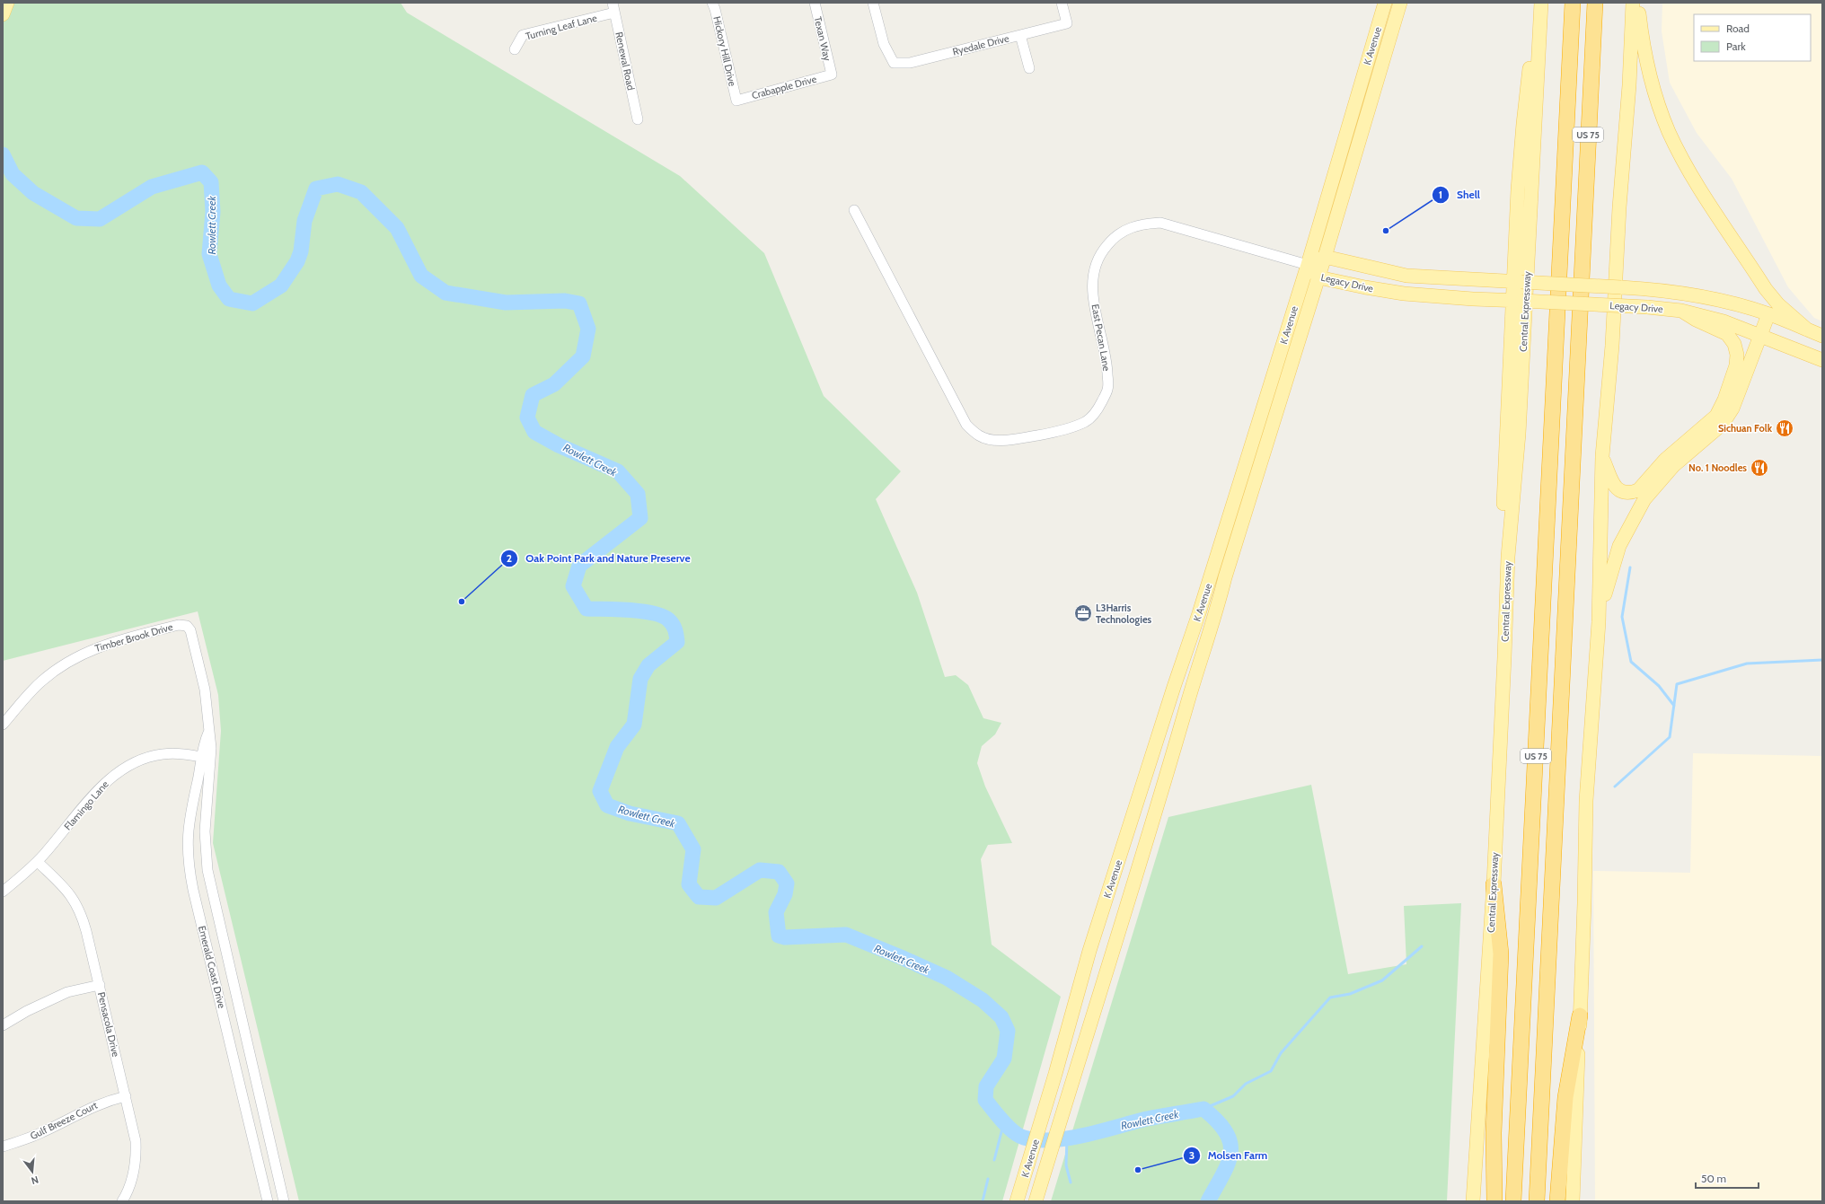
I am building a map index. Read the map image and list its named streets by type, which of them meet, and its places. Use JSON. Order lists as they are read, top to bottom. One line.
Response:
{"streets":{"highway":["US 75"],"main road":["K Avenue","Legacy Drive","Central Expressway"],"street":["Turning Leaf Lane","Texan Way","Ryedale Drive","Hickory Hill Drive","Renewal Road","Crabapple Drive","East Pecan Lane","Timber Brook Drive","Flamingo Lane","Emerald Coast Drive","Pensacola Drive","Gulf Breeze Court"]},"crossings":[["Turning Leaf Lane","Renewal Road"],["Texan Way","Crabapple Drive"],["K Avenue","Legacy Drive"],["K Avenue","East Pecan Lane"],["Hickory Hill Drive","Crabapple Drive"],["Legacy Drive","East Pecan Lane"],["Timber Brook Drive","Emerald Coast Drive"],["Flamingo Lane","Emerald Coast Drive"],["Flamingo Lane","Pensacola Drive"],["Pensacola Drive","Gulf Breeze Court"]],"water":["Rowlett Creek"],"places":{"other":["Shell","Oak Point Park and Nature Preserve","Molsen Farm"],"restaurant":["Sichuan Folk","No. 1 Noodles"],"office":["L3Harris Technologies"]},"legend":["Road","Park"],"scale_bar":"50 m","north":"bottom"}
